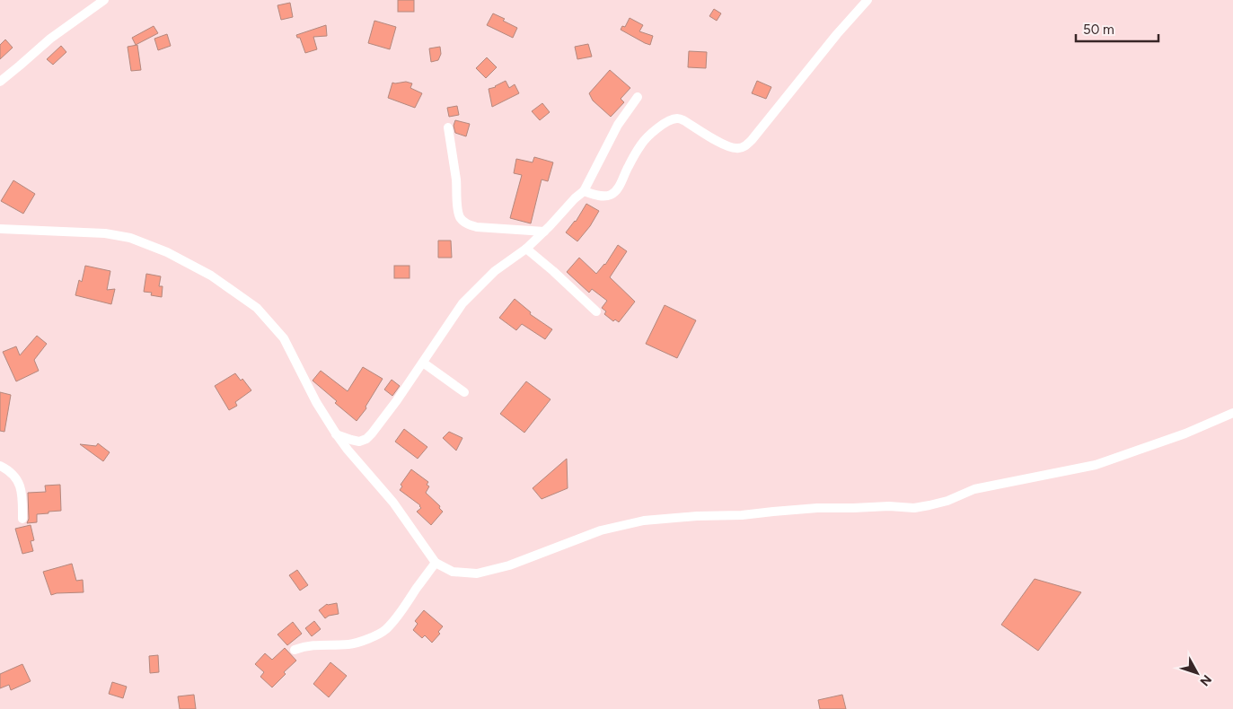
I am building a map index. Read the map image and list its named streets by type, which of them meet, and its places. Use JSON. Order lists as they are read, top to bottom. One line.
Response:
{"scale_bar":"50 m","north":"bottom right"}
